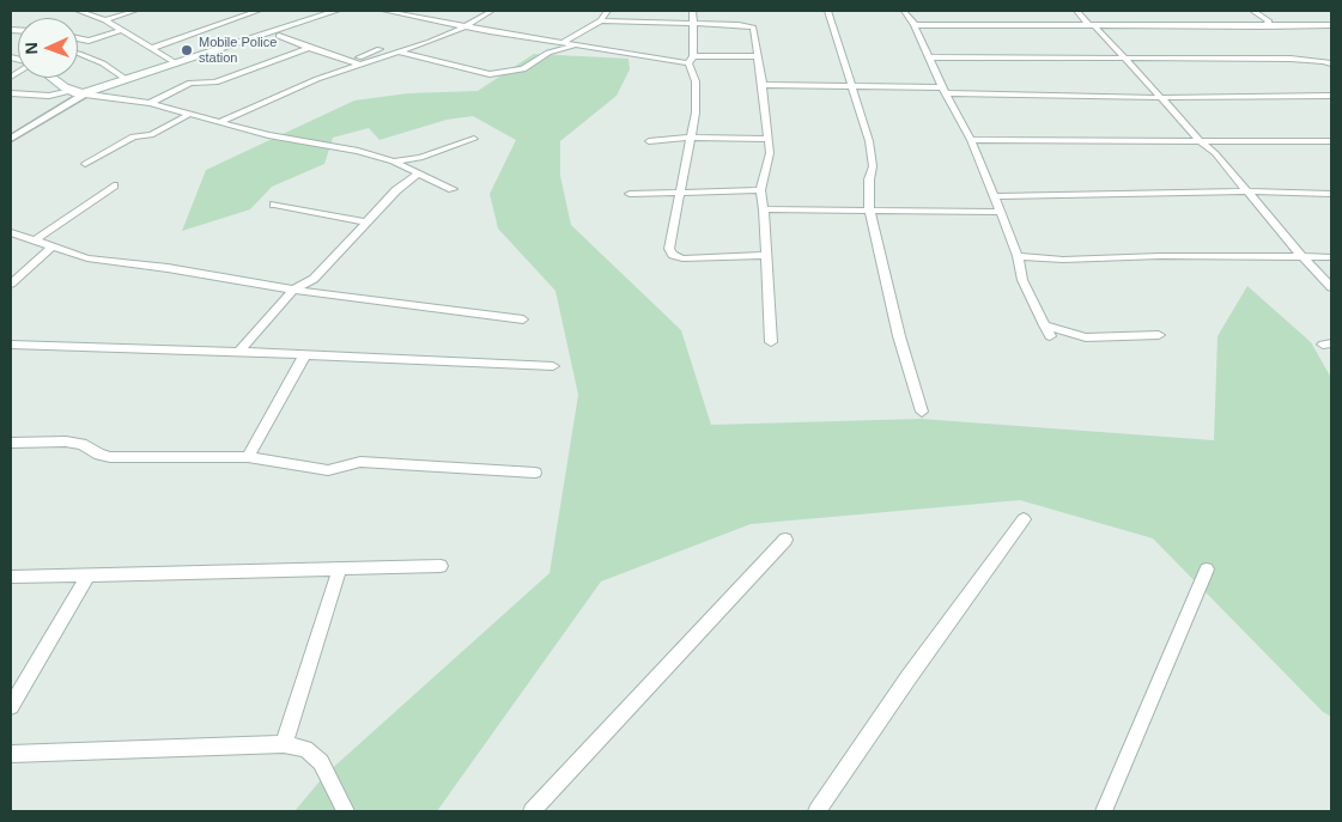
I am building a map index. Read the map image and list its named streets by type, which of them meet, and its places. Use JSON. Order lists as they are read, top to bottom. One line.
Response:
{"places":["Mobile Police station"],"north":"left"}
